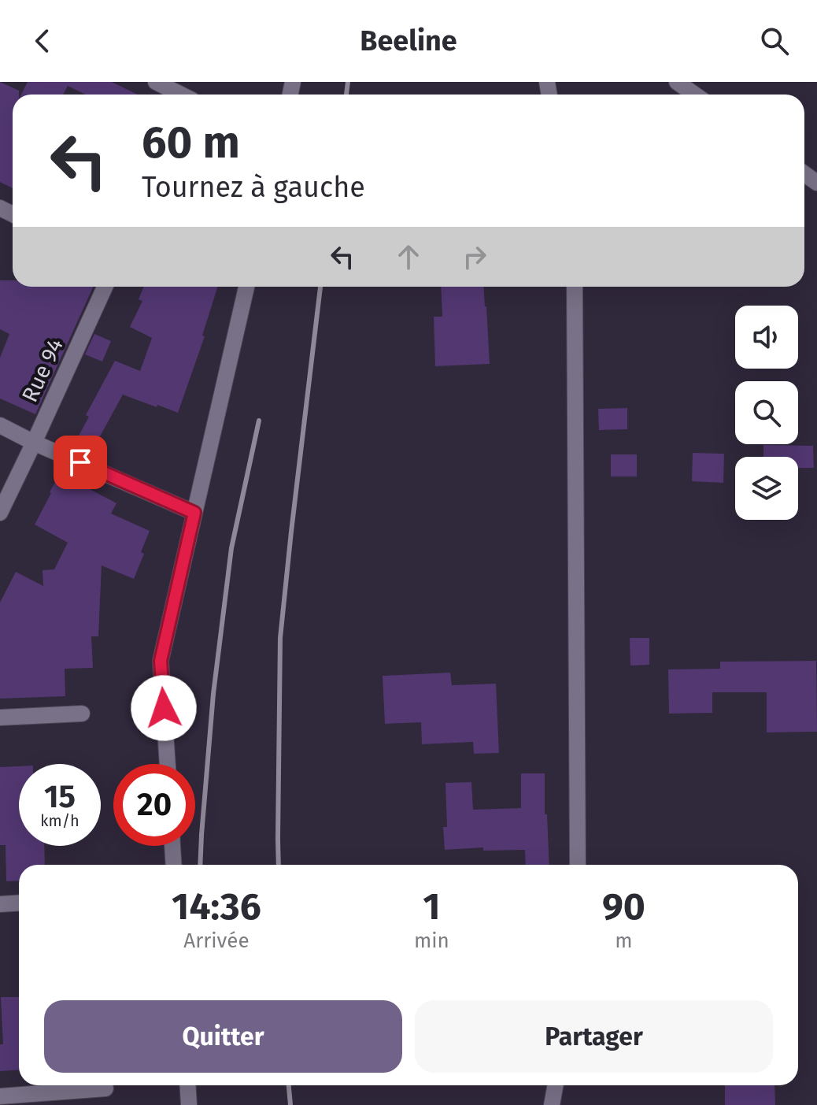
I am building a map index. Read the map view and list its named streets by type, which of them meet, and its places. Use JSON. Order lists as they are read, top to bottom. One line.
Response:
{"streets":{"street":["Rue 94"]},"page":{"header":"Beeline","turn":["60 m","Tournez à gauche"],"speed":"15 km/h","limit":"20","eta":["14:36","Arrivée","1","min","90","m"],"buttons":["Quitter","Partager"]}}
